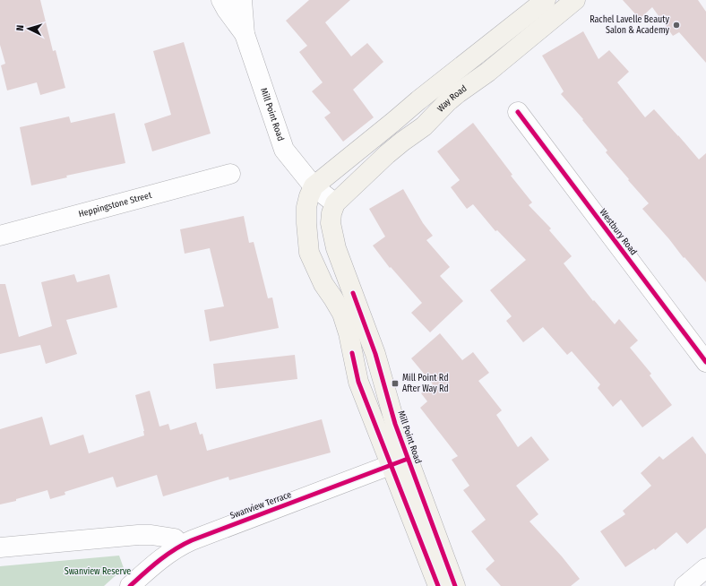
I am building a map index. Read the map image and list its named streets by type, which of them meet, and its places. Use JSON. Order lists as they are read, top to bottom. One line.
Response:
{"streets":{"main road":["Way Road","Mill Point Road"],"street":["Heppingstone Street","Westbury Road","Swanview Terrace"]},"crossings":[["Way Road","Mill Point Road"],["Mill Point Road","Swanview Terrace"]],"parks":["Swanview Reserve"],"places":{"other":["Rachel Lavelle Beauty Salon & Academy"],"transit":["Mill Point Rd After Way Rd"]},"north":"left"}
